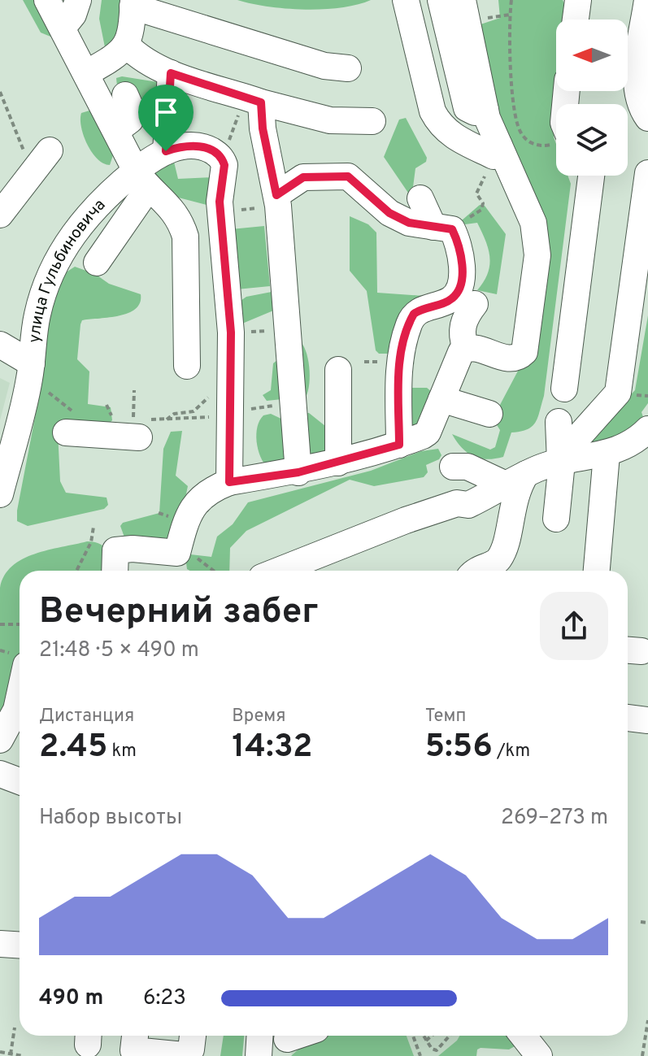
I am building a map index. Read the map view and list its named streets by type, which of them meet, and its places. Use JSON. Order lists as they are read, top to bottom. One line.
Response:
{"streets":{"street":["улица Гульбиновича"]},"north":"left","page":{"heading":["Вечерний забег","21:48 · 5 × 490 m"],"stats":[["Дистанция","2.45 km"],["Время","14:32"],["Темп","5:56 /km"]],"chart":["Набор высоты","269–273 m"],"list":[{"name":"490 m","note":"6:23"}]}}
